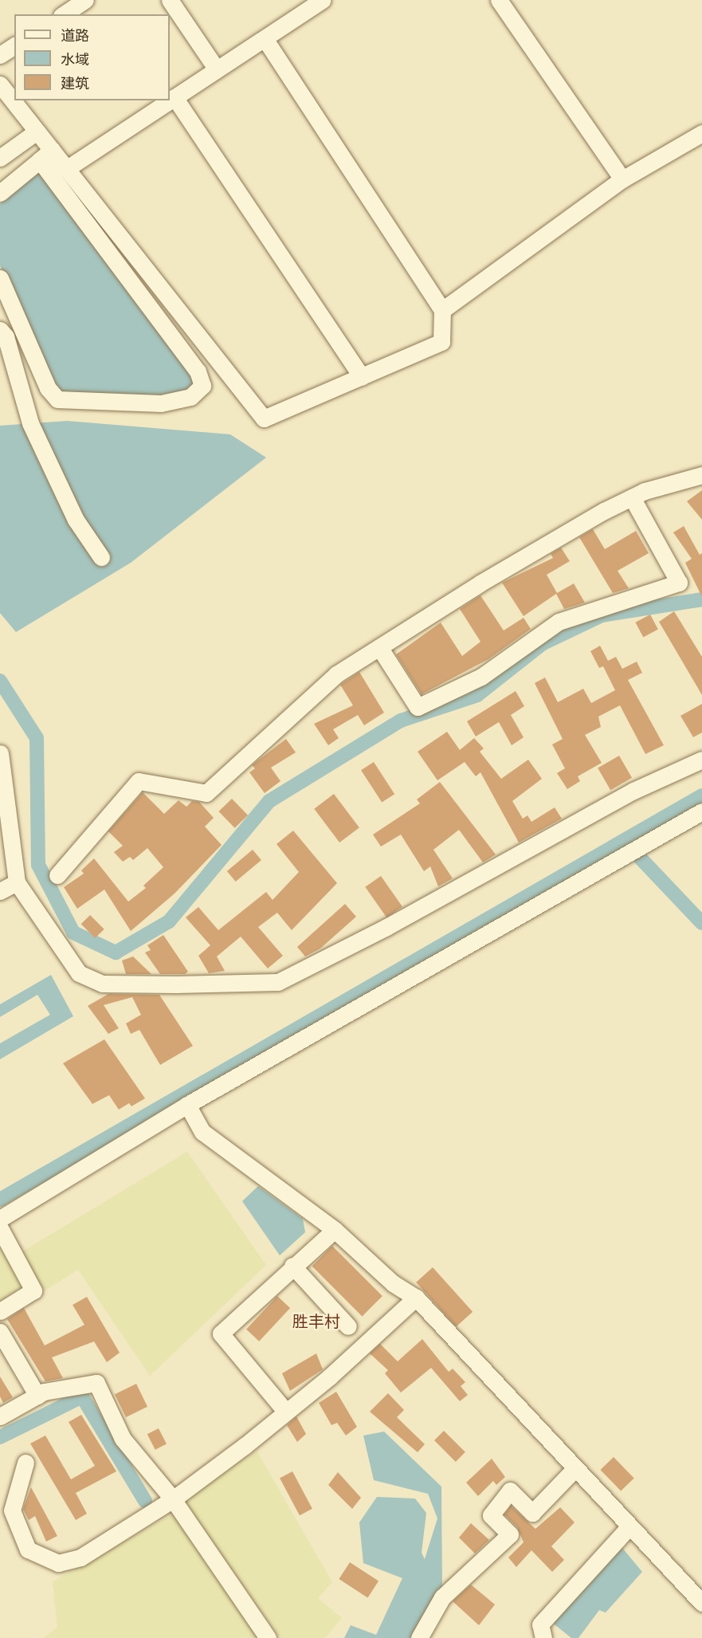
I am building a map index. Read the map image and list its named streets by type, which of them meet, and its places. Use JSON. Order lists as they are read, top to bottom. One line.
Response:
{"districts":["胜丰村"],"legend":["道路","水域","建筑"]}
